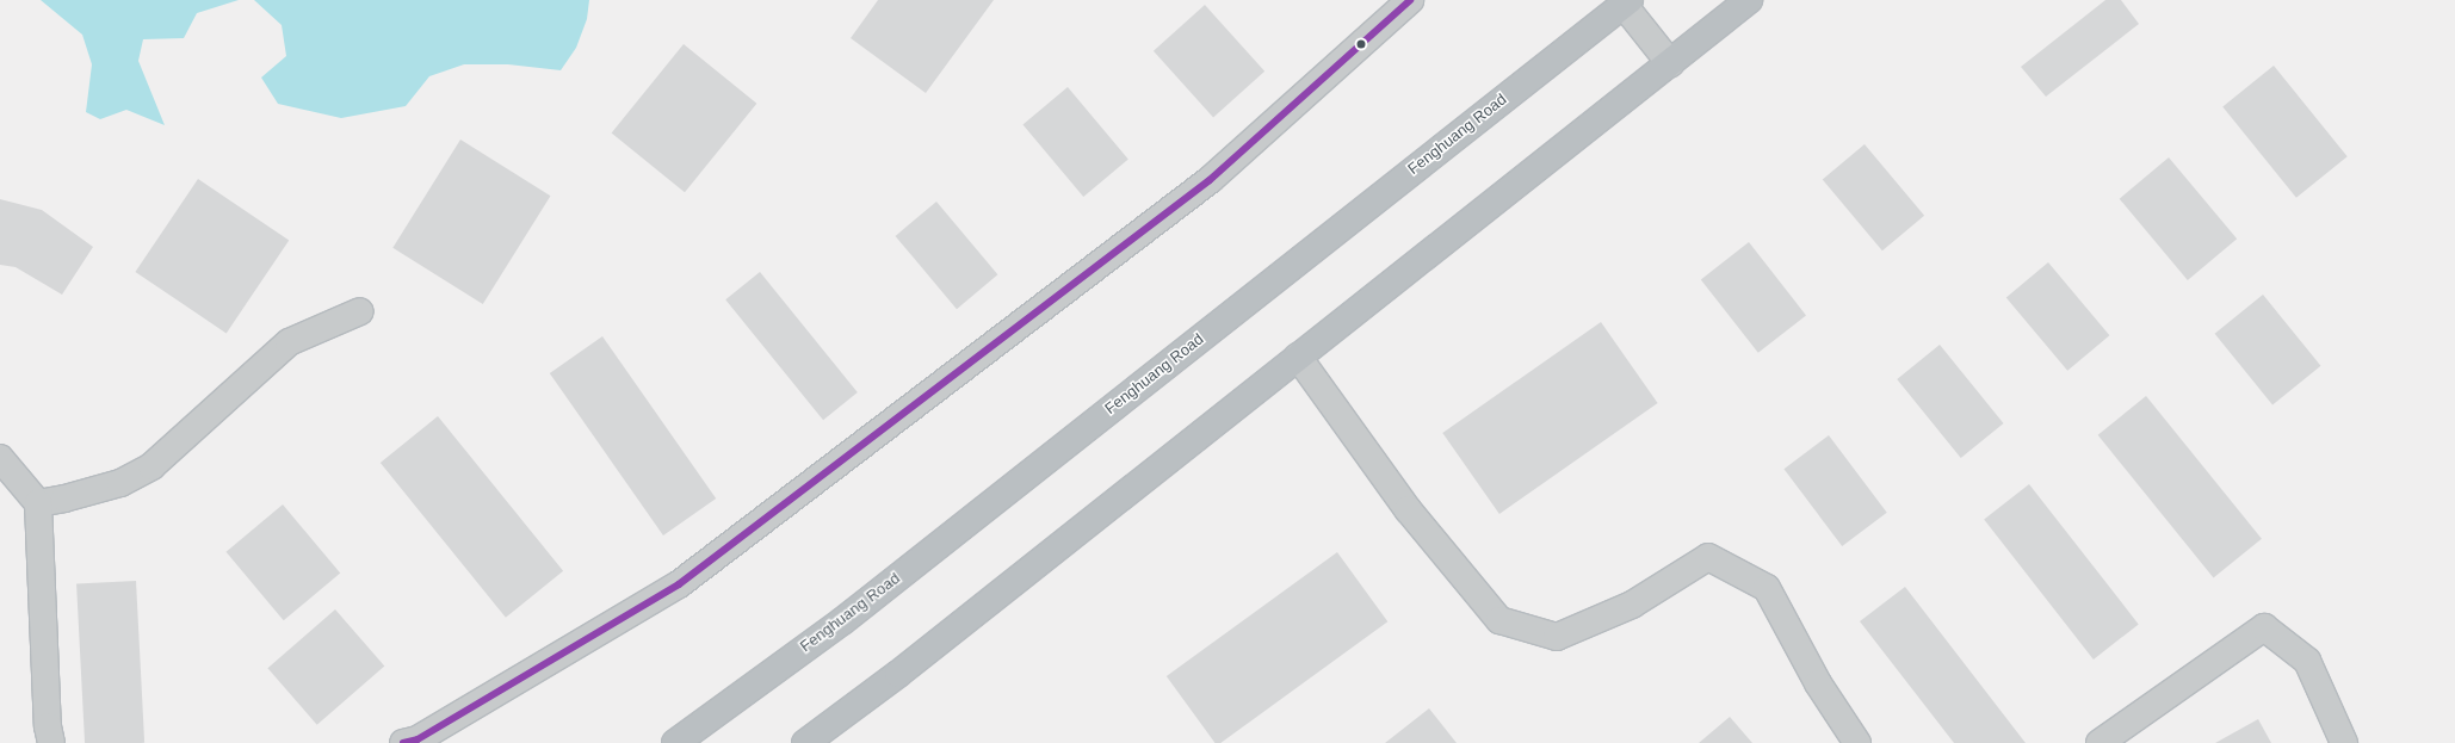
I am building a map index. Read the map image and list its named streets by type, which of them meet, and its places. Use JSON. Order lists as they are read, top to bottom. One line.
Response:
{"streets":{"highway":["Fenghuang Road"]}}
